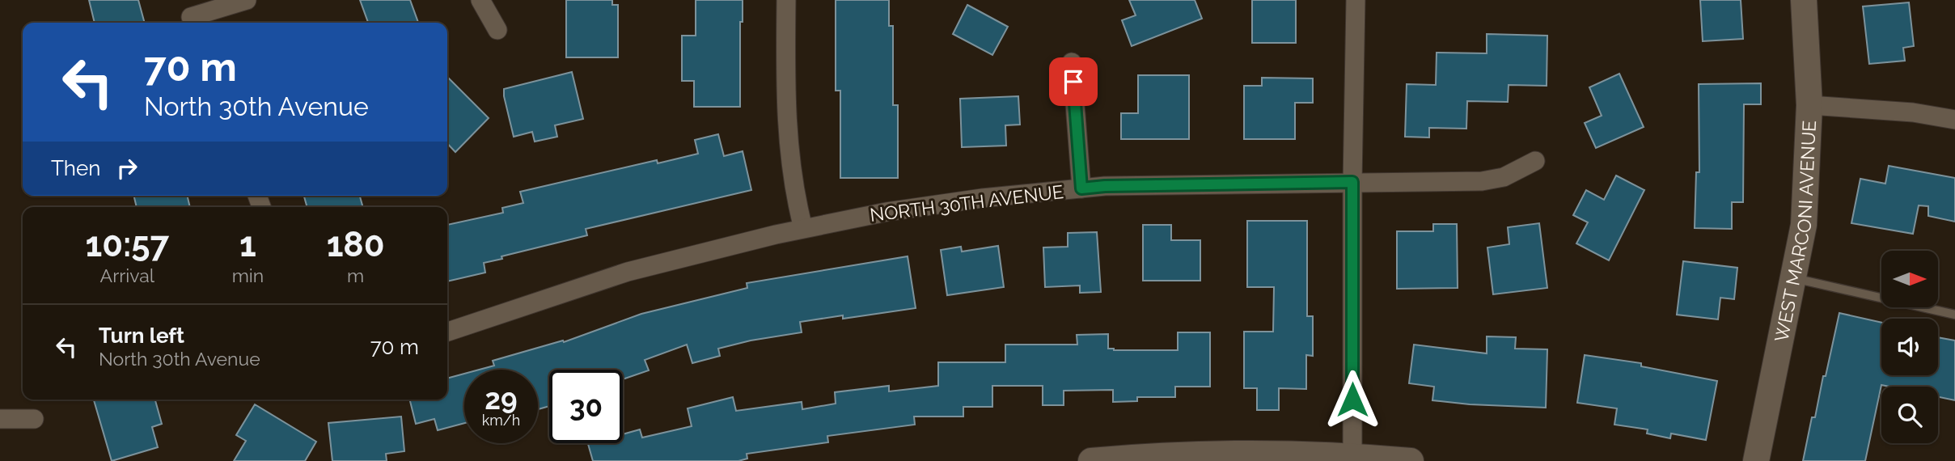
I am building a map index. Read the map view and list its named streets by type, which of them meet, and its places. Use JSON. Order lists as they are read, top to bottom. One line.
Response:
{"streets":{"street":["NORTH 30TH AVENUE","WEST MARCONI AVENUE"]},"north":"right","page":{"turn":["70 m","North 30th Avenue"],"then":"Then","eta":["10:57","Arrival","1","min","180","m"],"list":[{"name":"Turn left","note":"North 30th Avenue","value":"70 m"}],"speed":"29 km/h","limit":"30"}}
